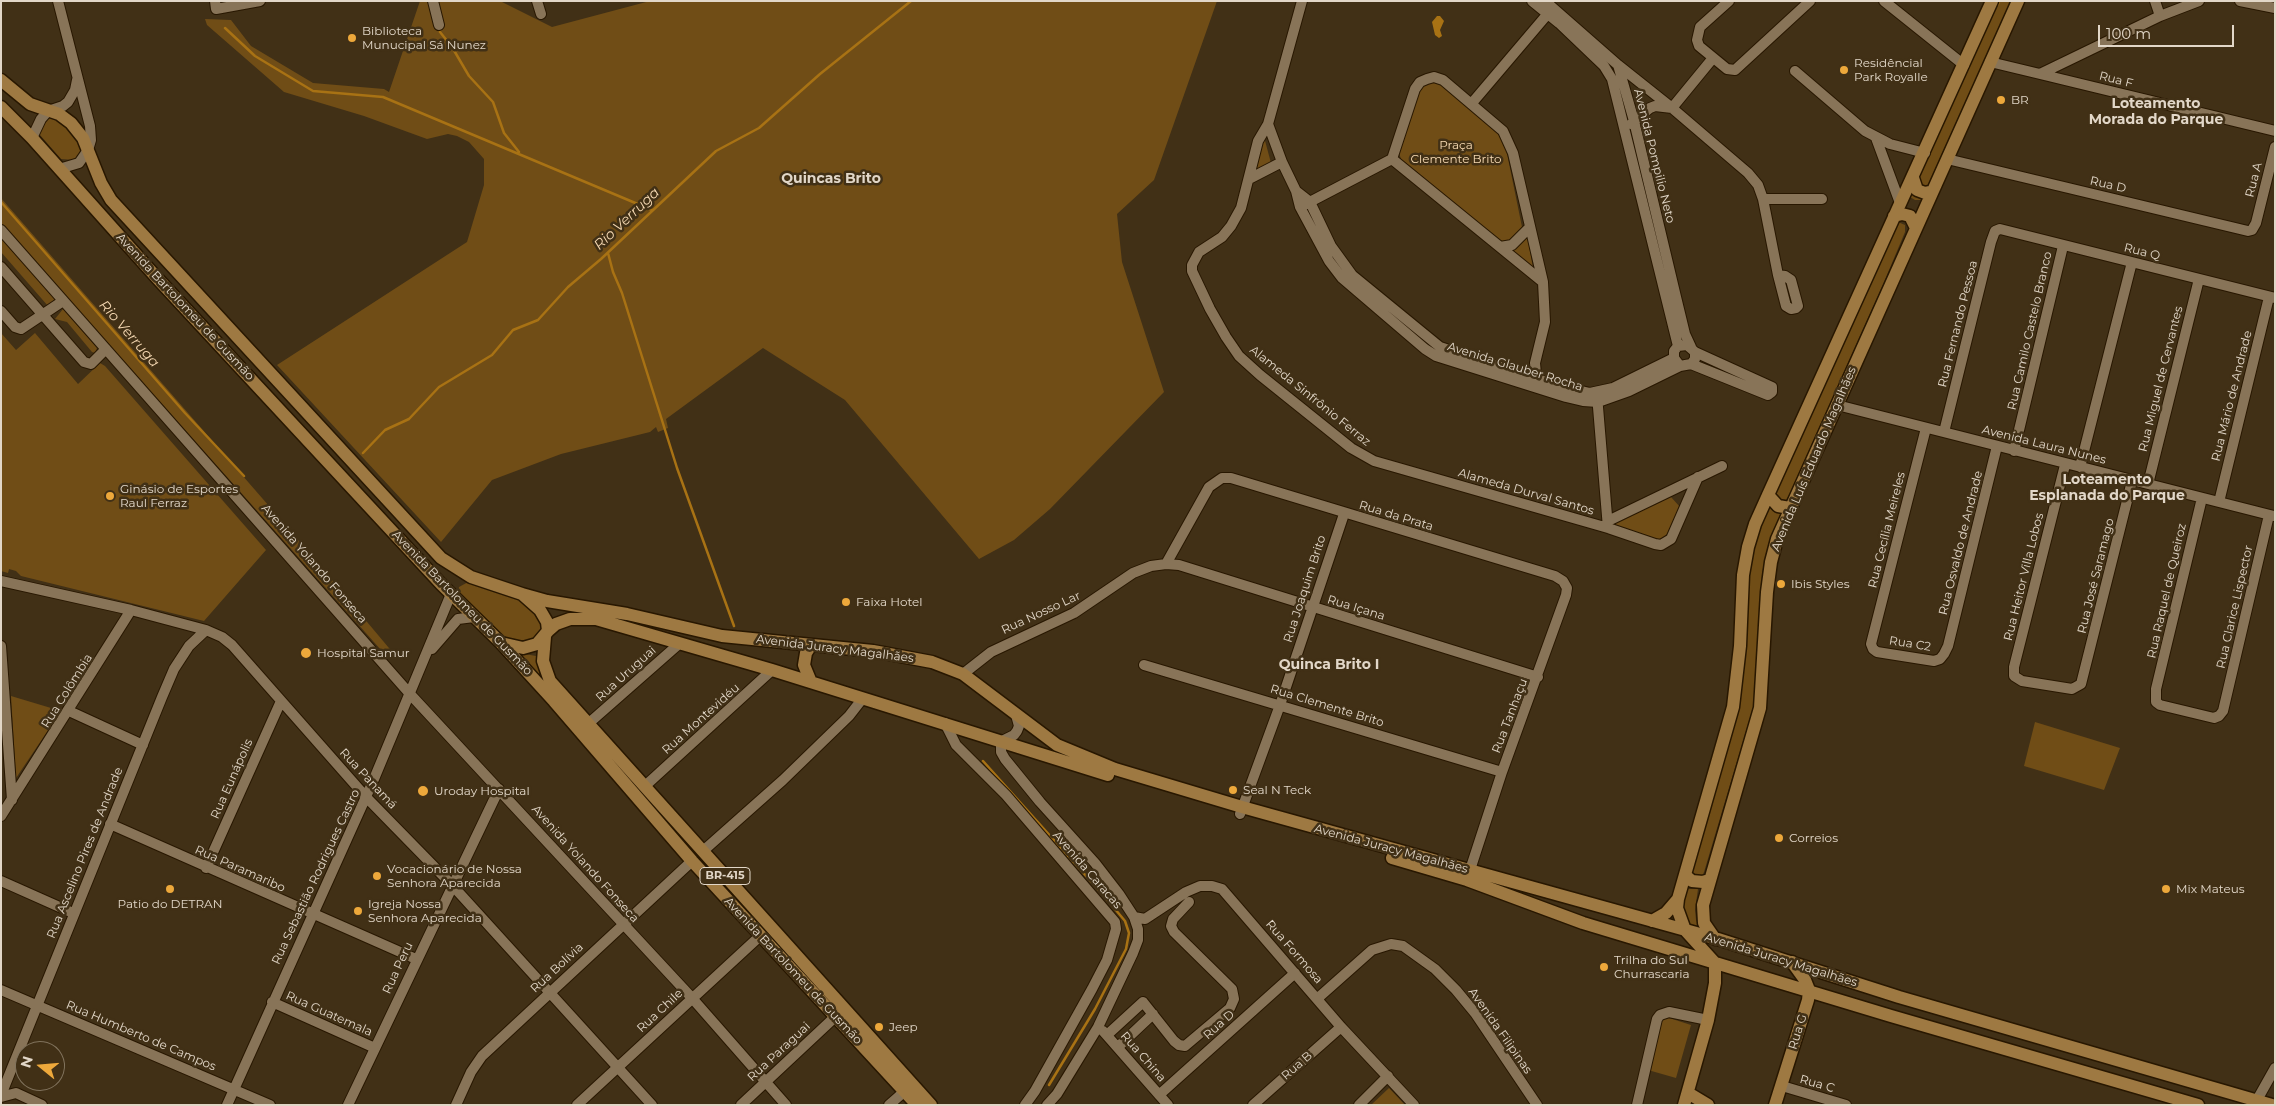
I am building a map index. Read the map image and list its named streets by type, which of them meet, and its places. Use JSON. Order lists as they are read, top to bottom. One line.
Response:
{"streets":{"main road":["Avenida Bartolomeu de Gusmão","Avenida Luís Eduardo Magalhães","Avenida Juracy Magalhães","BR-415","Rua G"],"street":["Rua F","Avenida Pompilio Neto","Rua A","Rua D","Rua Q","Rua Fernando Pessoa","Rua Camilo Castelo Branco","Avenida Glauber Rocha","Rua Miguel de Cervantes","Alameda Sinfrônio Ferraz","Rua Mário de Andrade","Avenida Laura Nunes","Alameda Durval Santos","Rua da Prata","Rua Cecília Meireles","Rua Osvaldo de Andrade","Avenida Yolando Fonseca","Rua José Saramago","Rua Heitor Villa Lobos","Rua Joaquim Brito","Rua Raquel de Queiroz","Rua Clarice Lispector","Rua Içana","Rua Nosso Lar","Rua C2","Rua Uruguai","Rua Colômbia","Rua Clemente Brito","Rua Tanhaçu","Rua Montevidéu","Rua Eunápolis","Rua Panamá","Rua Ascelino Pires de Andrade","Rua Paramaribo","Avenida Caracas","Rua Sebastião Rodrigues Castro","Rua Formosa","Rua Peru","Rua Bolívia","Rua Chile","Rua Guatemala","Avenida Filipinas","Rua Humberto de Campos","Rua Paraguai","Rua China","Rua B","Rua C"]},"crossings":[["Rua F","Avenida Luís Eduardo Magalhães"],["Avenida Pompilio Neto","Avenida Glauber Rocha"],["Rua A","Rua D"],["Rua D","Avenida Luís Eduardo Magalhães"],["Rua D","Rua Formosa"],["Rua D","Rua China"],["Rua Q","Rua Fernando Pessoa"],["Rua Q","Rua Camilo Castelo Branco"],["Rua Q","Rua Miguel de Cervantes"],["Rua Q","Rua Mário de Andrade"],["Avenida Bartolomeu de Gusmão","Avenida Juracy Magalhães"],["Avenida Bartolomeu de Gusmão","Rua Uruguai"],["Avenida Bartolomeu de Gusmão","Rua Montevidéu"],["Avenida Bartolomeu de Gusmão","Rua Sebastião Rodrigues Castro"],["Avenida Bartolomeu de Gusmão","Rua Bolívia"],["Avenida Bartolomeu de Gusmão","Rua Chile"],["Avenida Bartolomeu de Gusmão","Rua Paraguai"],["Rua Fernando Pessoa","Avenida Laura Nunes"],["Rua Camilo Castelo Branco","Avenida Laura Nunes"],["Avenida Glauber Rocha","Alameda Durval Santos"],["Rua Miguel de Cervantes","Avenida Laura Nunes"],["Alameda Sinfrônio Ferraz","Alameda Durval Santos"],["Rua Mário de Andrade","Avenida Laura Nunes"],["Avenida Laura Nunes","Avenida Luís Eduardo Magalhães"],["Avenida Laura Nunes","Rua Cecília Meireles"],["Avenida Laura Nunes","Rua Osvaldo de Andrade"],["Avenida Laura Nunes","Rua José Saramago"],["Avenida Laura Nunes","Rua Heitor Villa Lobos"],["Avenida Laura Nunes","Rua Raquel de Queiroz"],["Avenida Laura Nunes","Rua Clarice Lispector"],["Avenida Luís Eduardo Magalhães","Avenida Juracy Magalhães"],["Rua da Prata","Rua Joaquim Brito"],["Rua da Prata","Rua Içana"],["Rua da Prata","Rua Nosso Lar"],["Rua da Prata","Rua Tanhaçu"],["Rua Cecília Meireles","Rua C2"],["Rua Osvaldo de Andrade","Rua C2"],["Avenida Yolando Fonseca","Rua Sebastião Rodrigues Castro"],["Avenida Yolando Fonseca","Rua Peru"],["Avenida Yolando Fonseca","Rua Bolívia"],["Avenida Yolando Fonseca","Rua Chile"],["Avenida Yolando Fonseca","Rua Paraguai"],["Rua José Saramago","Rua Heitor Villa Lobos"],["Rua Joaquim Brito","Rua Içana"],["Rua Joaquim Brito","Avenida Juracy Magalhães"],["Rua Joaquim Brito","Rua Clemente Brito"],["Rua Raquel de Queiroz","Rua Clarice Lispector"],["Rua Içana","Rua Nosso Lar"],["Rua Içana","Rua Tanhaçu"],["Rua Nosso Lar","Avenida Juracy Magalhães"],["Avenida Juracy Magalhães","Rua Uruguai"],["Avenida Juracy Magalhães","Rua Tanhaçu"],["Avenida Juracy Magalhães","Rua Montevidéu"],["Avenida Juracy Magalhães","Avenida Caracas"],["Avenida Juracy Magalhães","Rua G"],["Rua Colômbia","Rua Panamá"],["Rua Clemente Brito","Rua Tanhaçu"],["Rua Eunápolis","Rua Panamá"],["Rua Eunápolis","Rua Paramaribo"],["Rua Panamá","Rua Ascelino Pires de Andrade"],["Rua Panamá","Rua Sebastião Rodrigues Castro"],["Rua Panamá","Rua Peru"],["Rua Panamá","Rua Bolívia"],["Rua Panamá","Rua Chile"],["Rua Ascelino Pires de Andrade","Rua Paramaribo"],["Rua Ascelino Pires de Andrade","Rua Humberto de Campos"],["Rua Paramaribo","Rua Sebastião Rodrigues Castro"],["Rua Paramaribo","Rua Peru"],["Avenida Caracas","Rua Formosa"],["Avenida Caracas","Rua China"],["Rua Sebastião Rodrigues Castro","Rua Guatemala"],["Rua Sebastião Rodrigues Castro","Rua Humberto de Campos"],["Rua Formosa","Avenida Filipinas"],["Rua Formosa","Rua B"],["Rua Peru","Rua Guatemala"],["Rua G","Rua C"]],"districts":["Loteamento Morada do Parque","Quincas Brito","Loteamento Esplanada do Parque","Quinca Brito I"],"water":["Rio Verruga"],"parks":["Praça Clemente Brito"],"places":["Biblioteca Munucipal Sá Nunez","Residêncial Park Royalle","BR","Ginásio de Esportes Raul Ferraz","Ibis Styles","Faixa Hotel","Hospital Samur","Seal N Teck","Uroday Hospital","Correios","Vocacionário de Nossa Senhora Aparecida","Patio do DETRAN","Mix Mateus","Igreja Nossa Senhora Aparecida","Trilha do Sul Churrascaria","Jeep"],"scale_bar":"100 m","north":"left"}
